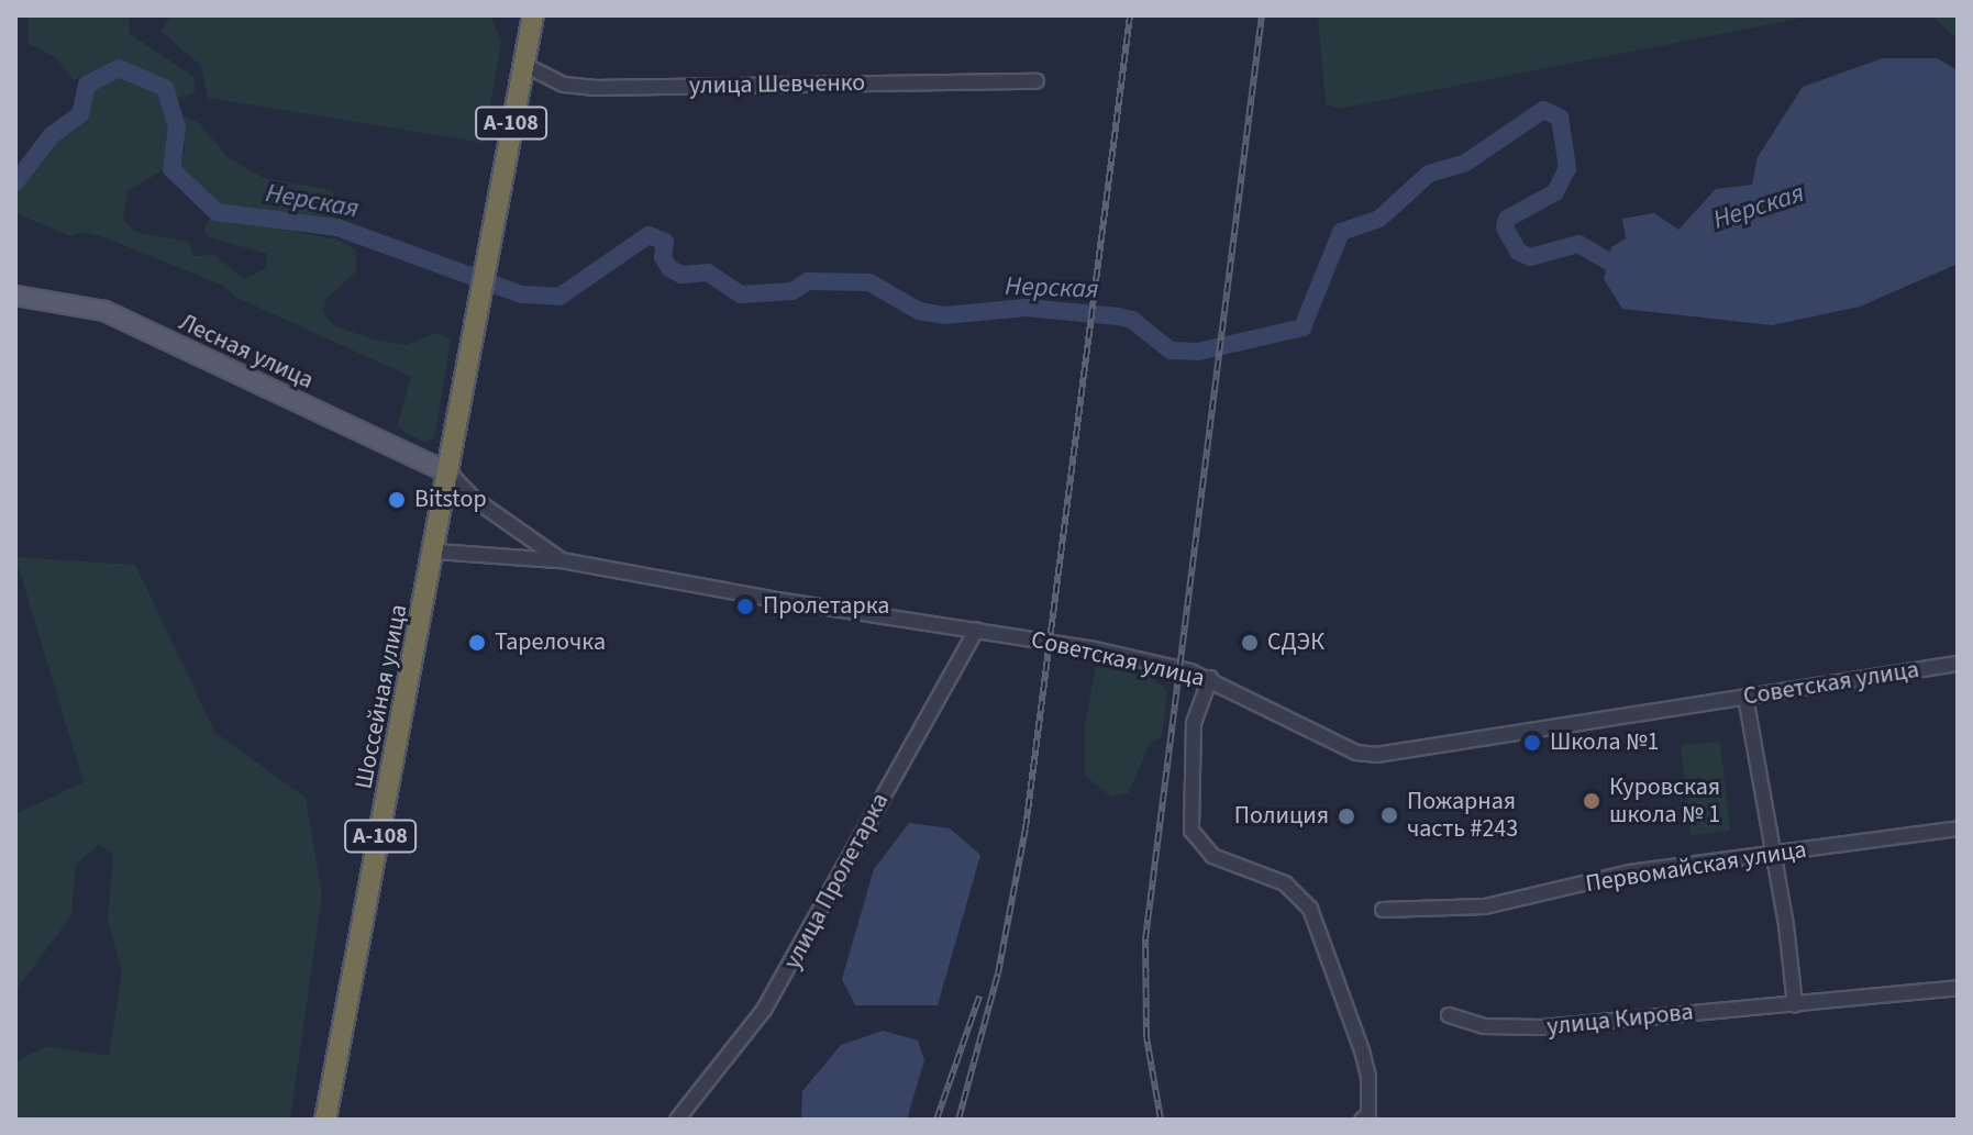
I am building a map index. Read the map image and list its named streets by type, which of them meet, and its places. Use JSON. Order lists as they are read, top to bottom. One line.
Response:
{"streets":{"highway":["А-108","Шоссейная улица"],"main road":["Лесная улица"],"street":["улица Шевченко","Советская улица","Первомайская улица","улица Пролетарка","улица Кирова"]},"crossings":[["улица Шевченко","А-108"],["улица Шевченко","Шоссейная улица"],["А-108","Шоссейная улица"],["Лесная улица","Советская улица"],["Лесная улица","Шоссейная улица"],["Советская улица","Шоссейная улица"],["Советская улица","улица Пролетарка"]],"water":["Нерская"],"places":["Bitstop","Пролетарка","Тарелочка","СДЭК","Школа №1","Куровская школа № 1","Пожарная часть #243","Полиция"]}
